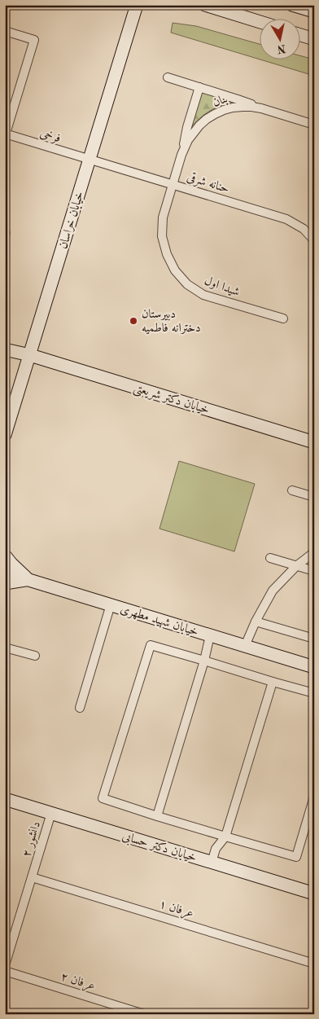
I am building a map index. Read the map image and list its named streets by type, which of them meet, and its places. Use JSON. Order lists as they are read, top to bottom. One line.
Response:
{"streets":{"street":["بنان","فرخی","حنانه شرقی","خیابان خراسان","شیدا اول","خیابان دکتر شریعتی","خیابان شهید مطهری","دانشور ۲","خیابان دکتر حسابی","عرفان ۱","عرفان ۲"]},"crossings":[["بنان","حنانه شرقی"],["بنان","شیدا اول"],["فرخی","حنانه شرقی"],["فرخی","خیابان خراسان"],["حنانه شرقی","خیابان خراسان"],["حنانه شرقی","شیدا اول"],["خیابان خراسان","خیابان دکتر شریعتی"],["دانشور ۲","خیابان دکتر حسابی"],["دانشور ۲","عرفان ۱"]],"places":["دبیرستان دخترانه فاطمیه"],"north":"bottom"}
